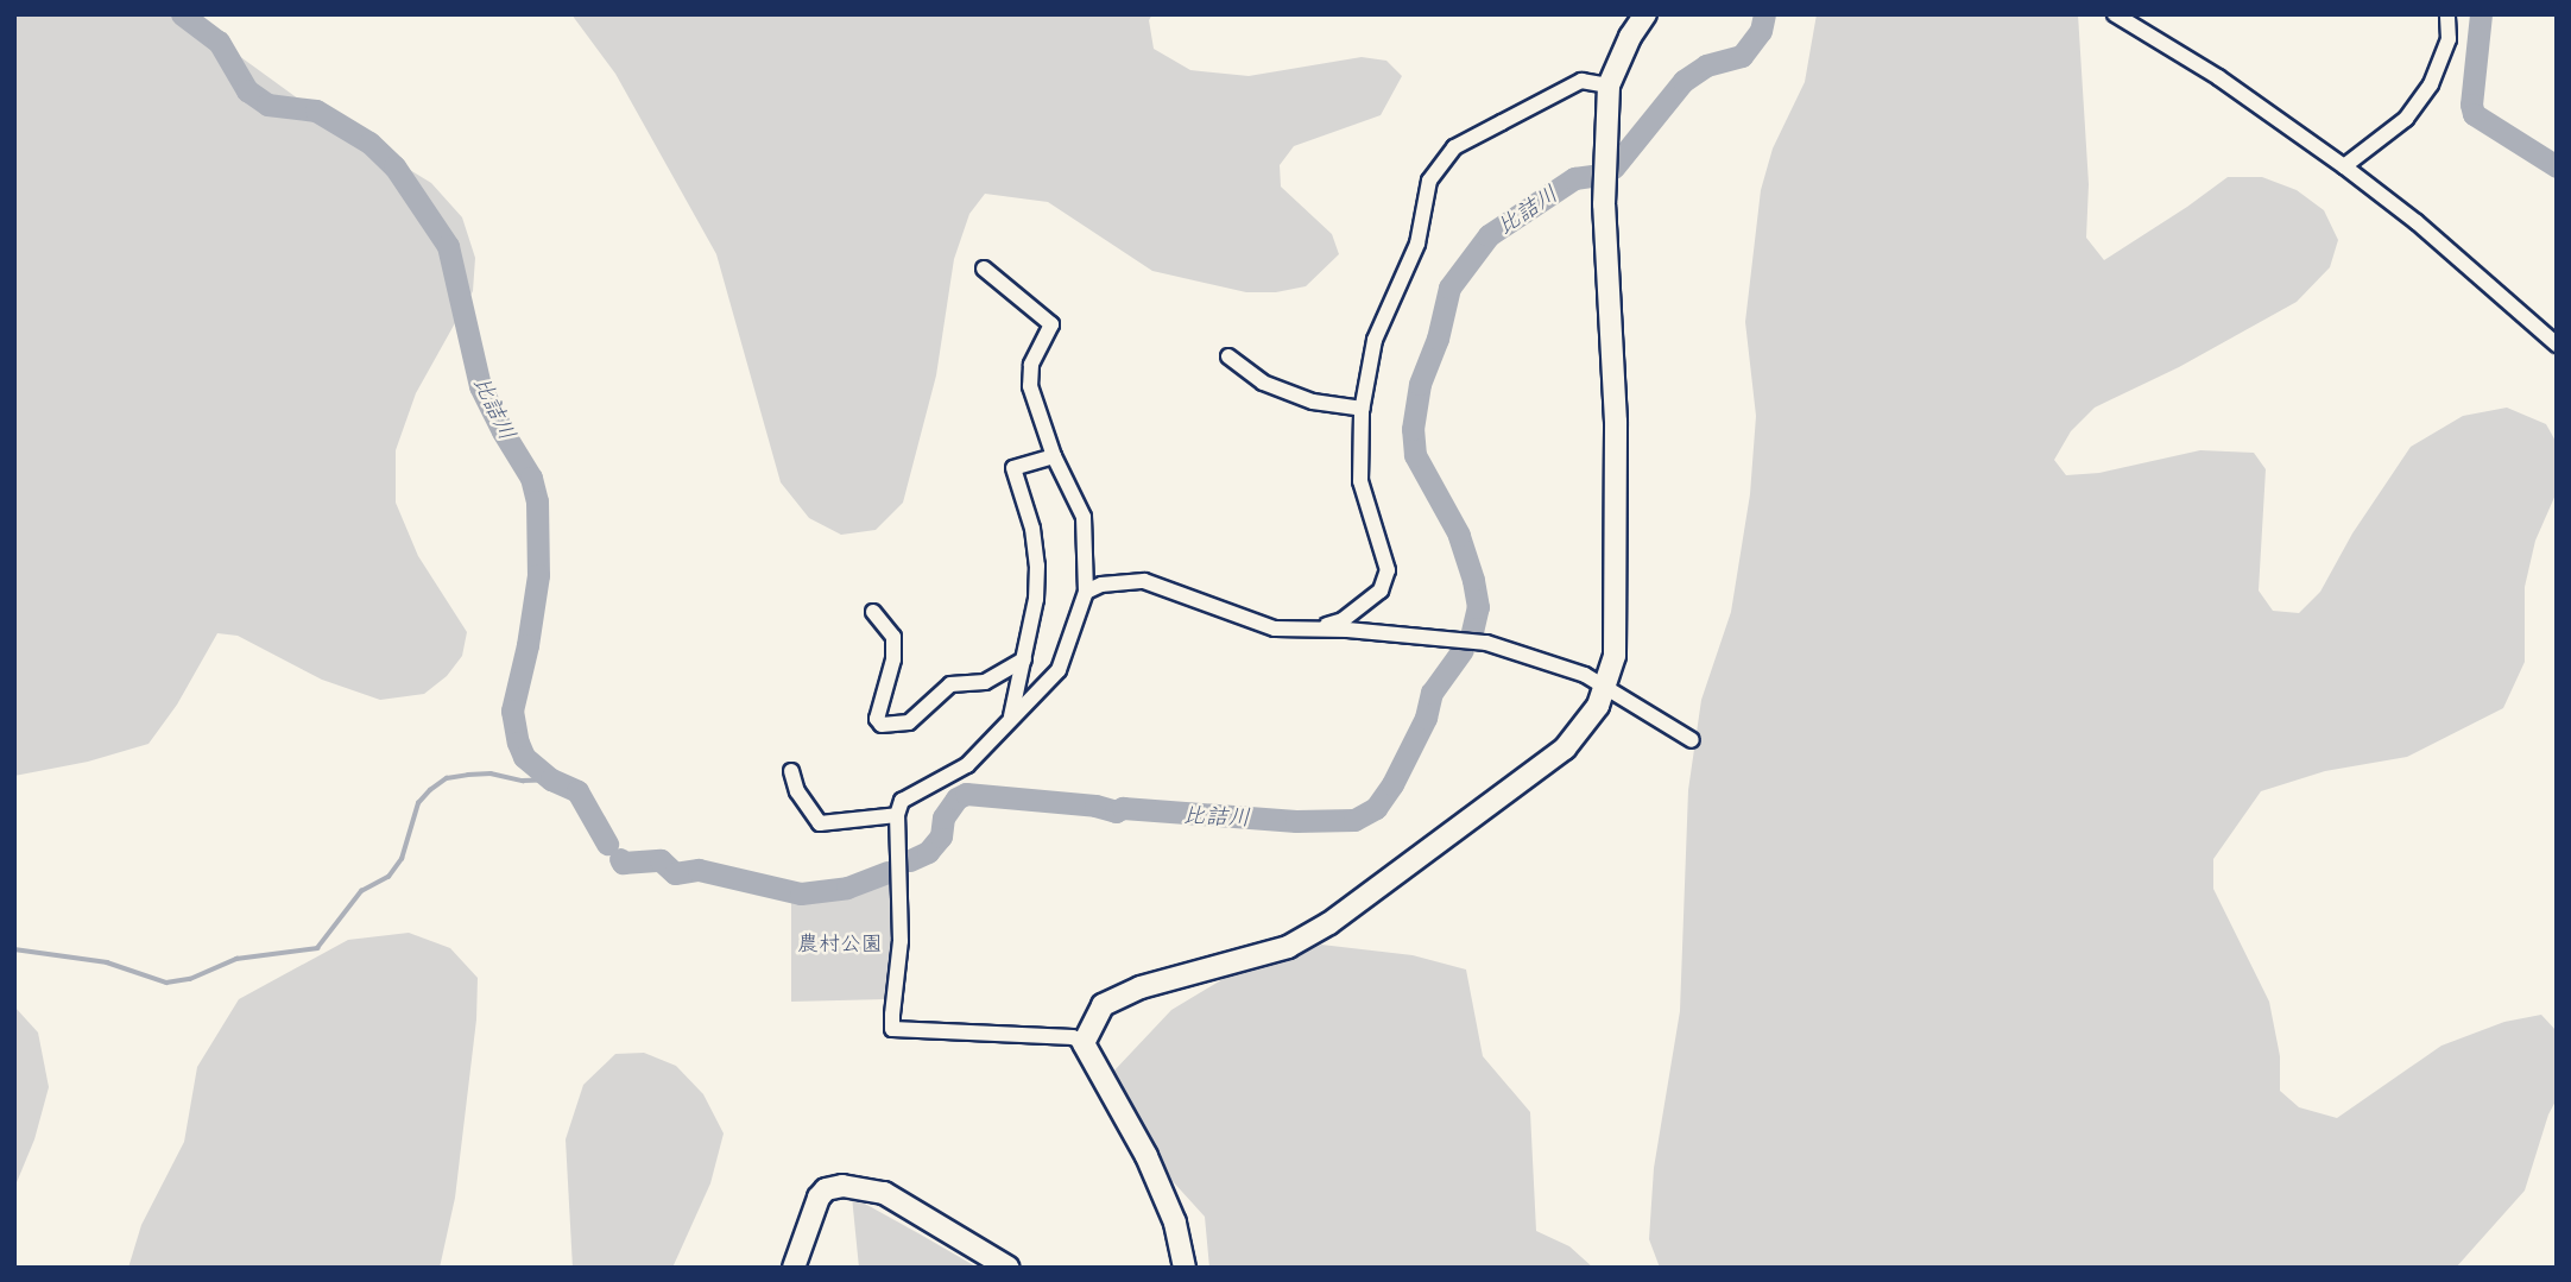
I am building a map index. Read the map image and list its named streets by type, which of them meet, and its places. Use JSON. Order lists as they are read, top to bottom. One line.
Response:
{"water":["比詰川"],"parks":["農村公園"]}
